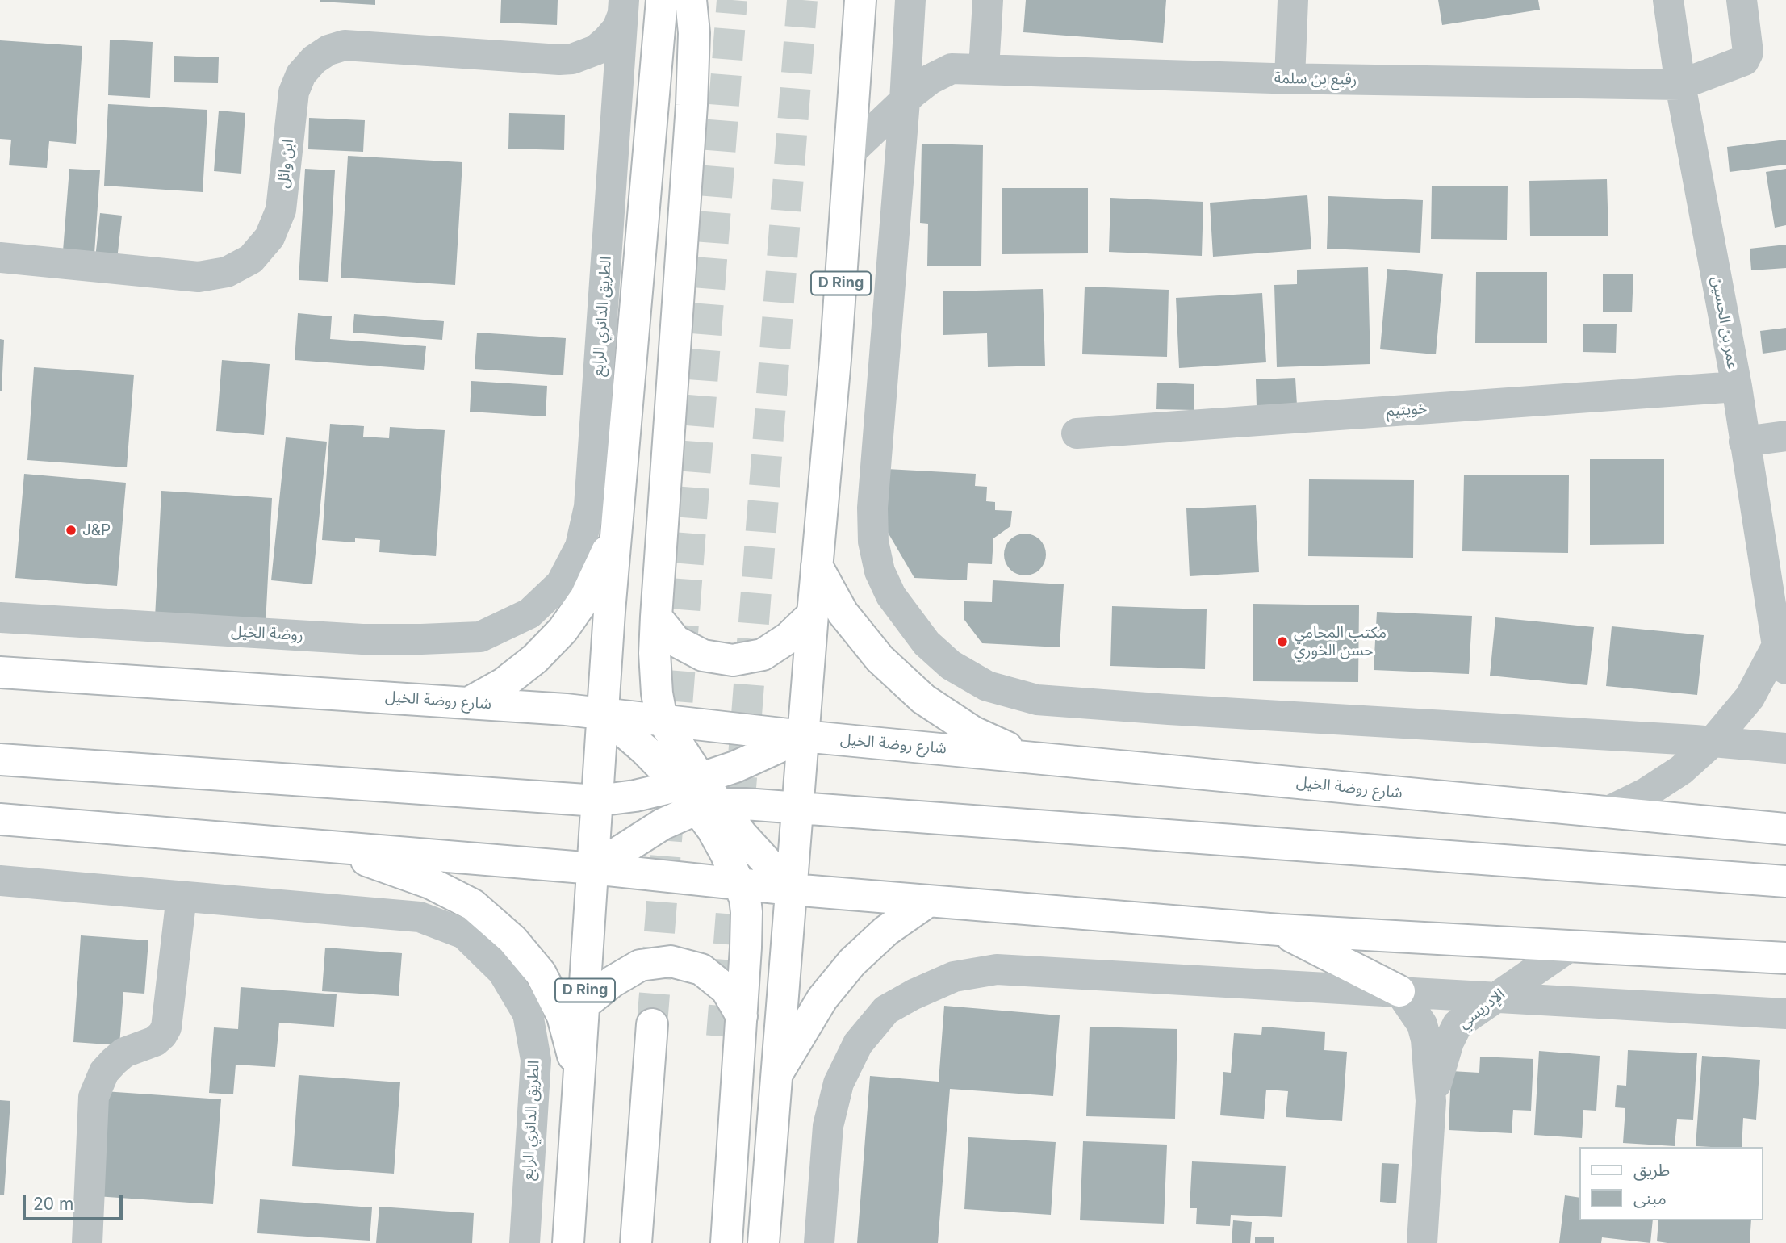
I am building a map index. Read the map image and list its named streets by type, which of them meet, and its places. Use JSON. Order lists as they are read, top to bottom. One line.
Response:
{"streets":{"main road":["D Ring","شارع روضة الخيل"],"street":["رفيع بن سلمة","ابن وائل","الطريق الدائري الرابع","عمر بن الحسين","خويتيم","روضة الخيل","الإدريسي"]},"crossings":[["رفيع بن سلمة","عمر بن الحسين"],["ابن وائل","الطريق الدائري الرابع"],["D Ring","شارع روضة الخيل"],["الطريق الدائري الرابع","روضة الخيل"],["عمر بن الحسين","خويتيم"],["عمر بن الحسين","شارع روضة الخيل"]],"places":["J&P","مكتب المحامي حسن الخوري"],"legend":["طريق","مبنى"],"scale_bar":"20 m"}
